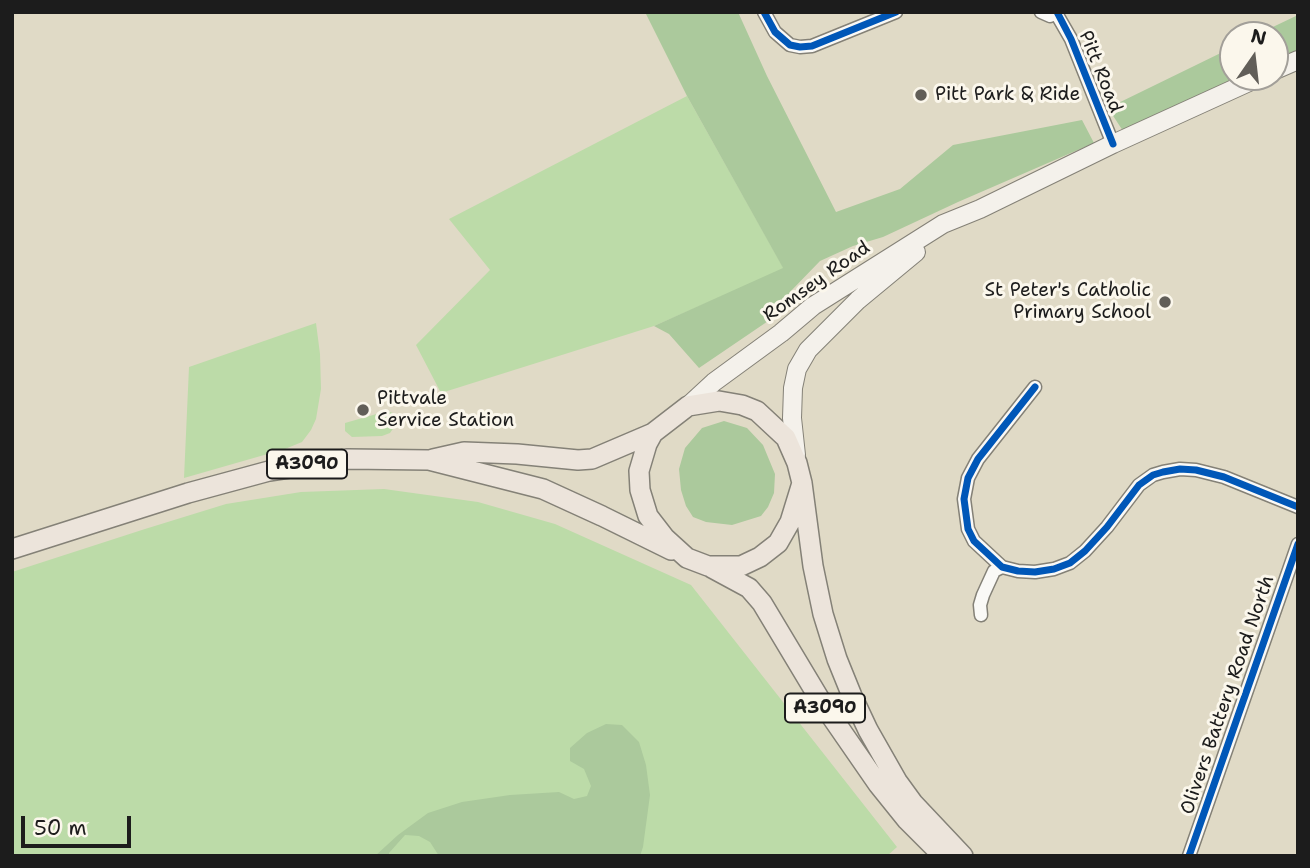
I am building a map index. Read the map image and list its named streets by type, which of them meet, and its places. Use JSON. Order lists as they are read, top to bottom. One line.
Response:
{"streets":{"main road":["Romsey Road","A3090"],"street":["Pitt Road","Olivers Battery Road North"]},"crossings":[["Pitt Road","Romsey Road"],["Romsey Road","A3090"]],"places":["Pitt Park & Ride","St Peter's Catholic Primary School","Pittvale Service Station"],"scale_bar":"50 m","north":"top"}
